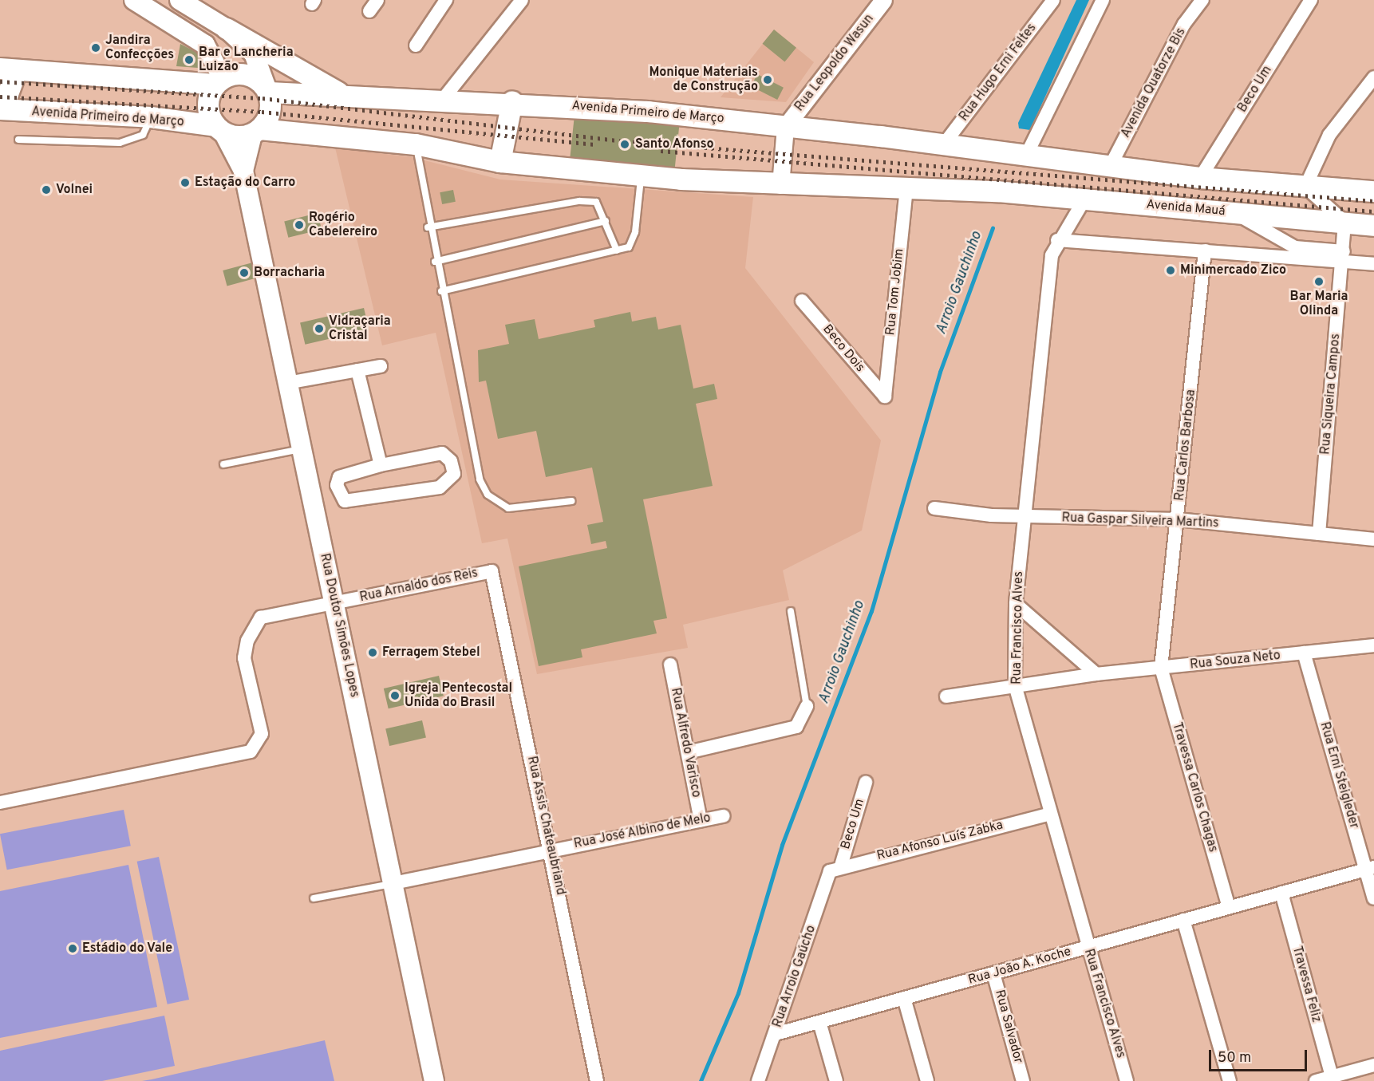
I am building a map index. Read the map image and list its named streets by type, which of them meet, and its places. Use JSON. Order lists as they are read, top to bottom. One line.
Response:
{"streets":{"main road":["Avenida Primeiro de Março","Avenida Mauá","Rua Doutor Simões Lopes"],"street":["Rua Leopoldo Wasun","Rua Hugo Erni Feltes","Avenida Quatorze Bis","Beco Um","Rua Tom Jobim","Beco Dois","Rua Siqueira Campos","Rua Carlos Barbosa","Rua Gaspar Silveira Martins","Rua Arnaldo dos Reis","Rua Francisco Alves","Rua Souza Neto","Rua Alfredo Varisco","Rua Erni Steigleder","Travessa Carlos Chagas","Rua Assis Chateaubriand","Rua José Albino de Melo","Rua Afonso Luís Zabka","Rua João A. Koche","Rua Arroio Gaúcho","Travessa Feliz","Rua Salvador"]},"crossings":[["Rua Leopoldo Wasun","Avenida Primeiro de Março"],["Rua Hugo Erni Feltes","Avenida Primeiro de Março"],["Beco Um","Rua Afonso Luís Zabka"],["Beco Um","Rua Arroio Gaúcho"],["Avenida Primeiro de Março","Rua Doutor Simões Lopes"],["Avenida Mauá","Rua Tom Jobim"],["Avenida Mauá","Rua Siqueira Campos"],["Avenida Mauá","Rua Francisco Alves"],["Rua Tom Jobim","Beco Dois"],["Rua Siqueira Campos","Rua Gaspar Silveira Martins"],["Rua Carlos Barbosa","Rua Gaspar Silveira Martins"],["Rua Carlos Barbosa","Rua Souza Neto"],["Rua Carlos Barbosa","Travessa Carlos Chagas"],["Rua Gaspar Silveira Martins","Rua Francisco Alves"],["Rua Arnaldo dos Reis","Rua Doutor Simões Lopes"],["Rua Arnaldo dos Reis","Rua Assis Chateaubriand"],["Rua Doutor Simões Lopes","Rua José Albino de Melo"],["Rua Francisco Alves","Rua Souza Neto"],["Rua Francisco Alves","Rua Afonso Luís Zabka"],["Rua Francisco Alves","Rua João A. Koche"],["Rua Souza Neto","Rua Erni Steigleder"],["Rua Souza Neto","Travessa Carlos Chagas"],["Rua Alfredo Varisco","Rua José Albino de Melo"],["Rua Erni Steigleder","Rua João A. Koche"],["Travessa Carlos Chagas","Rua João A. Koche"],["Rua Assis Chateaubriand","Rua José Albino de Melo"],["Rua Afonso Luís Zabka","Rua Arroio Gaúcho"],["Rua João A. Koche","Rua Arroio Gaúcho"],["Rua João A. Koche","Travessa Feliz"],["Rua João A. Koche","Rua Salvador"]],"water":["Arroio Gauchinho"],"places":["Jandira Confecções","Bar e Lancheria Luizão","Monique Materiais de Construção","Santo Afonso","Estação do Carro","Volnei","Rogério Cabelereiro","Minimercado Zico","Borracharia","Bar Maria Olinda","Vidraçaria Cristal","Ferragem Stebel","Igreja Pentecostal Unida do Brasil","Estádio do Vale"],"scale_bar":"50 m"}
